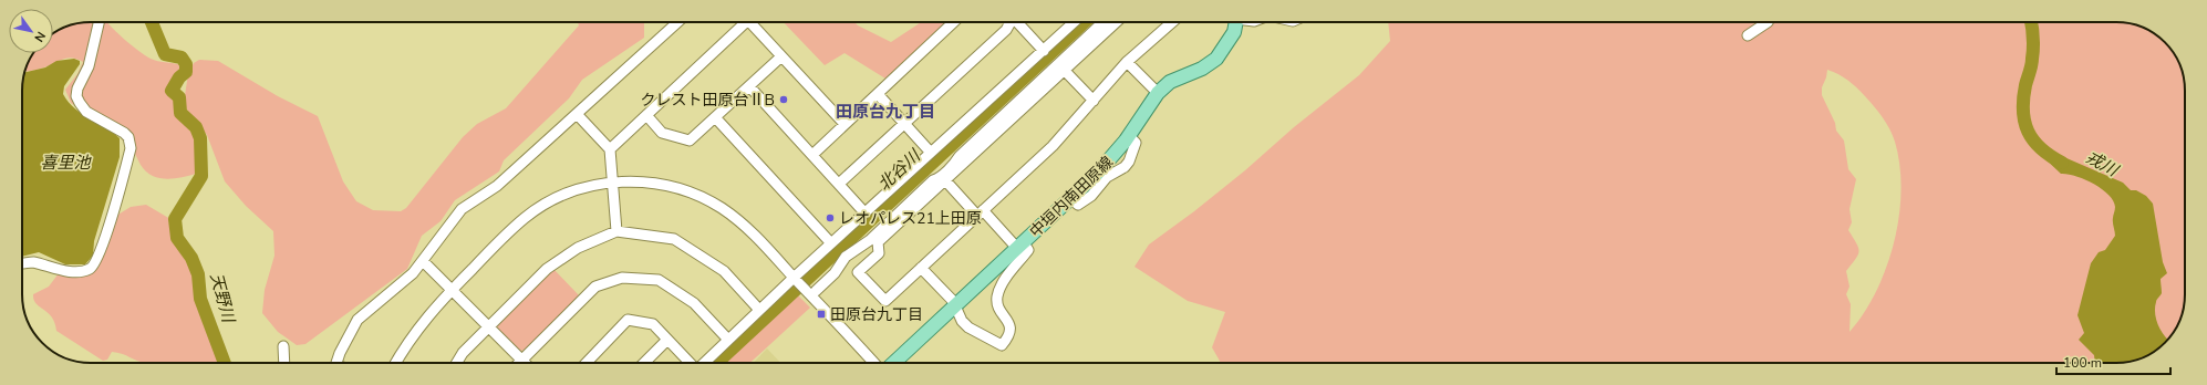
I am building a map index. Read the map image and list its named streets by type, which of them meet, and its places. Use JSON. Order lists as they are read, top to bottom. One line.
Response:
{"streets":{"main road":["中垣内南田原線"]},"districts":["田原台九丁目"],"water":["喜里池","戎川","北谷川","天野川"],"places":{"other":["クレスト田原台ⅡB","レオパレス21上田原"],"transit":["田原台九丁目"]},"scale_bar":"100 m","north":"bottom right"}
